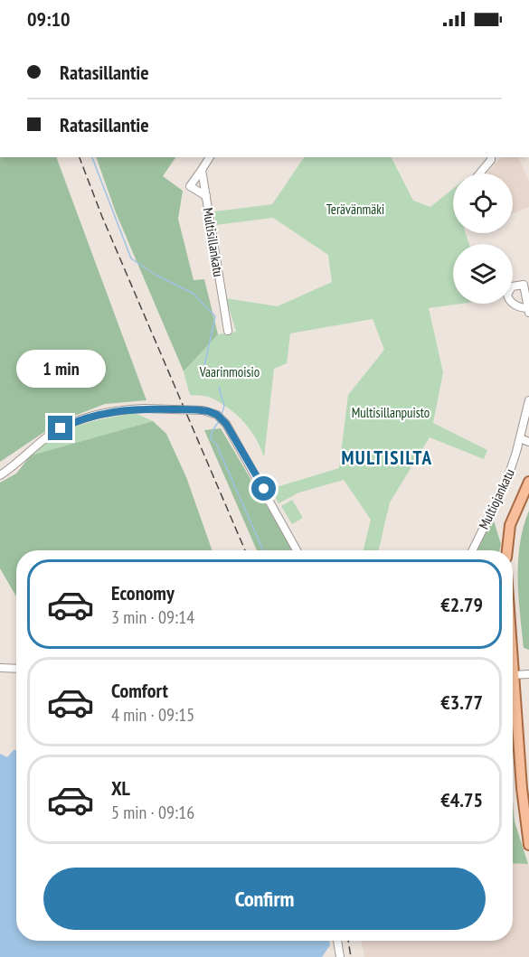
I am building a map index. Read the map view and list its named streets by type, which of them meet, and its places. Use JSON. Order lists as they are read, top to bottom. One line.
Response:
{"streets":{"street":["Multisillankatu","Multiojankatu"]},"districts":["MULTISILTA"],"parks":["Terävänmäki","Vaarinmoisio","Multisillanpuisto"],"page":{"status":"09:10","banner":["Ratasillantie","Ratasillantie"],"bubble":"1 min","list":[{"name":"Economy","note":"3 min · 09:14","value":"€2.79"},{"name":"Comfort","note":"4 min · 09:15","value":"€3.77"},{"name":"XL","note":"5 min · 09:16","value":"€4.75"}],"buttons":"Confirm"}}
